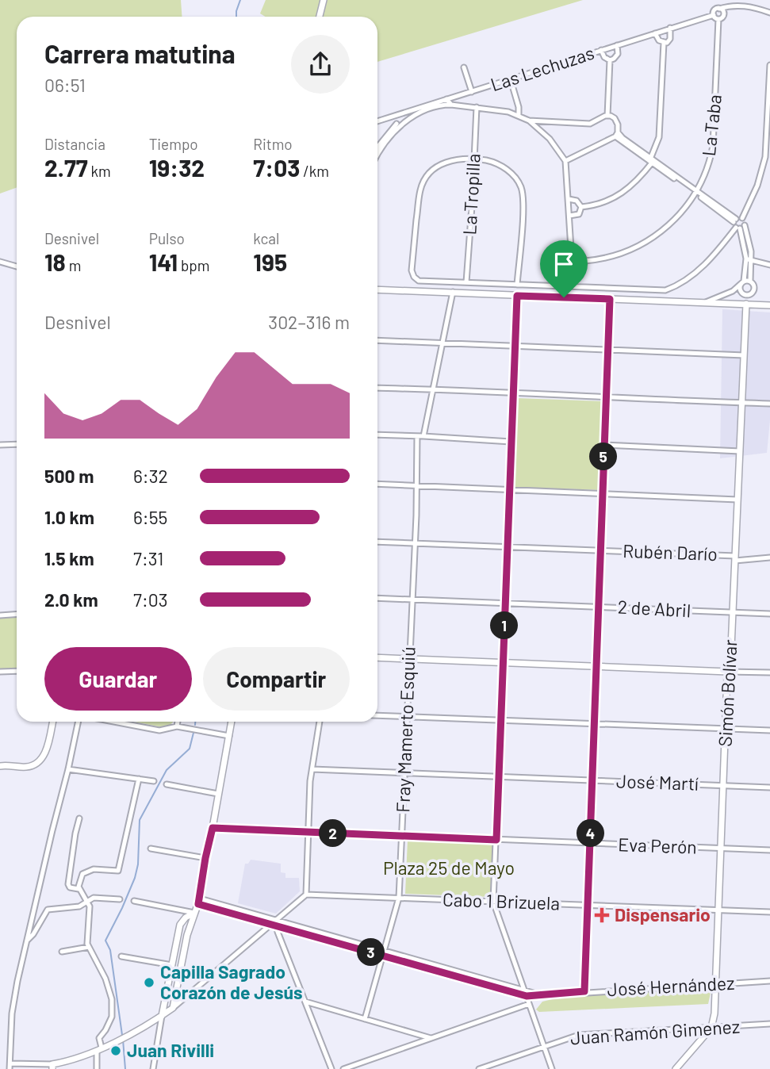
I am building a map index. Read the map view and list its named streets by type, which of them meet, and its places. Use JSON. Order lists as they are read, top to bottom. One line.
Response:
{"streets":{"street":["Las Lechuzas","La Taba","La Tropilla","Rubén Darío","2 de Abril","Simón Bolívar","Fray Mamerto Esquiú","José Martí","Eva Perón","Cabo 1 Brizuela","José Hernández","Juan Ramón Gimenez"]},"crossings":[["Las Lechuzas","La Taba"],["Rubén Darío","Simón Bolívar"],["Rubén Darío","Fray Mamerto Esquiú"],["2 de Abril","Simón Bolívar"],["2 de Abril","Fray Mamerto Esquiú"],["Simón Bolívar","José Martí"],["Simón Bolívar","Eva Perón"],["Simón Bolívar","Cabo 1 Brizuela"],["Simón Bolívar","José Hernández"],["Simón Bolívar","Juan Ramón Gimenez"],["Fray Mamerto Esquiú","José Martí"],["Fray Mamerto Esquiú","Eva Perón"],["Fray Mamerto Esquiú","Cabo 1 Brizuela"],["Fray Mamerto Esquiú","José Hernández"]],"parks":["Plaza 25 de Mayo"],"places":{"health":["Dispensario"],"other":["Capilla Sagrado Corazón de Jesús","Juan Rivilli"]},"page":{"heading":["Carrera matutina","06:51"],"stats":[["Distancia","2.77 km"],["Tiempo","19:32"],["Ritmo","7:03 /km"],["Desnivel","18 m"],["Pulso","141 bpm"],["kcal","195"]],"chart":["Desnivel","302–316 m"],"pins":["5","1","2","4","3"],"list":[{"name":"500 m","note":"6:32"},{"name":"1.0 km","note":"6:55"},{"name":"1.5 km","note":"7:31"},{"name":"2.0 km","note":"7:03"}],"buttons":["Guardar","Compartir"]}}
